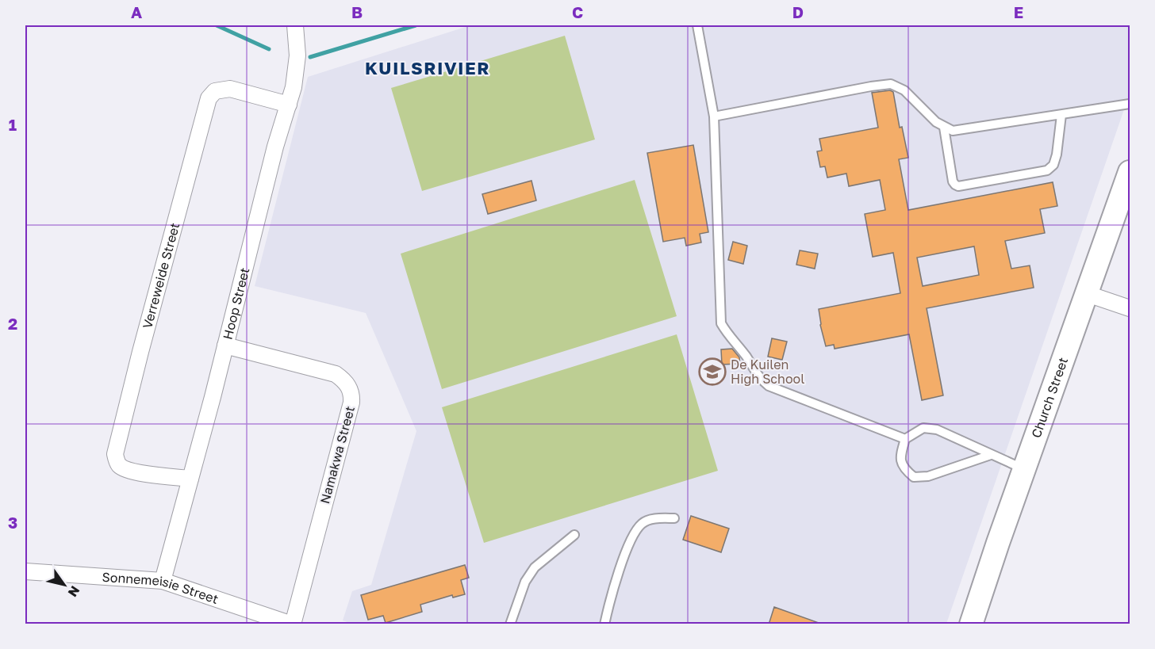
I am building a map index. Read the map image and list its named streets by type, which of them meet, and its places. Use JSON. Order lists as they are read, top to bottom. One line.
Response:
{"streets":{"street":["Verreweide Street","Hoop Street","Church Street","Namakwa Street","Sonnemeisie Street"]},"crossings":[["Verreweide Street","Hoop Street"],["Hoop Street","Namakwa Street"],["Hoop Street","Sonnemeisie Street"],["Namakwa Street","Sonnemeisie Street"]],"districts":["KUILSRIVIER"],"places":{"school or university":["De Kuilen High School"]},"north":"bottom right","grid":{"columns":["A","B","C","D","E"],"rows":["1","2","3"]}}
